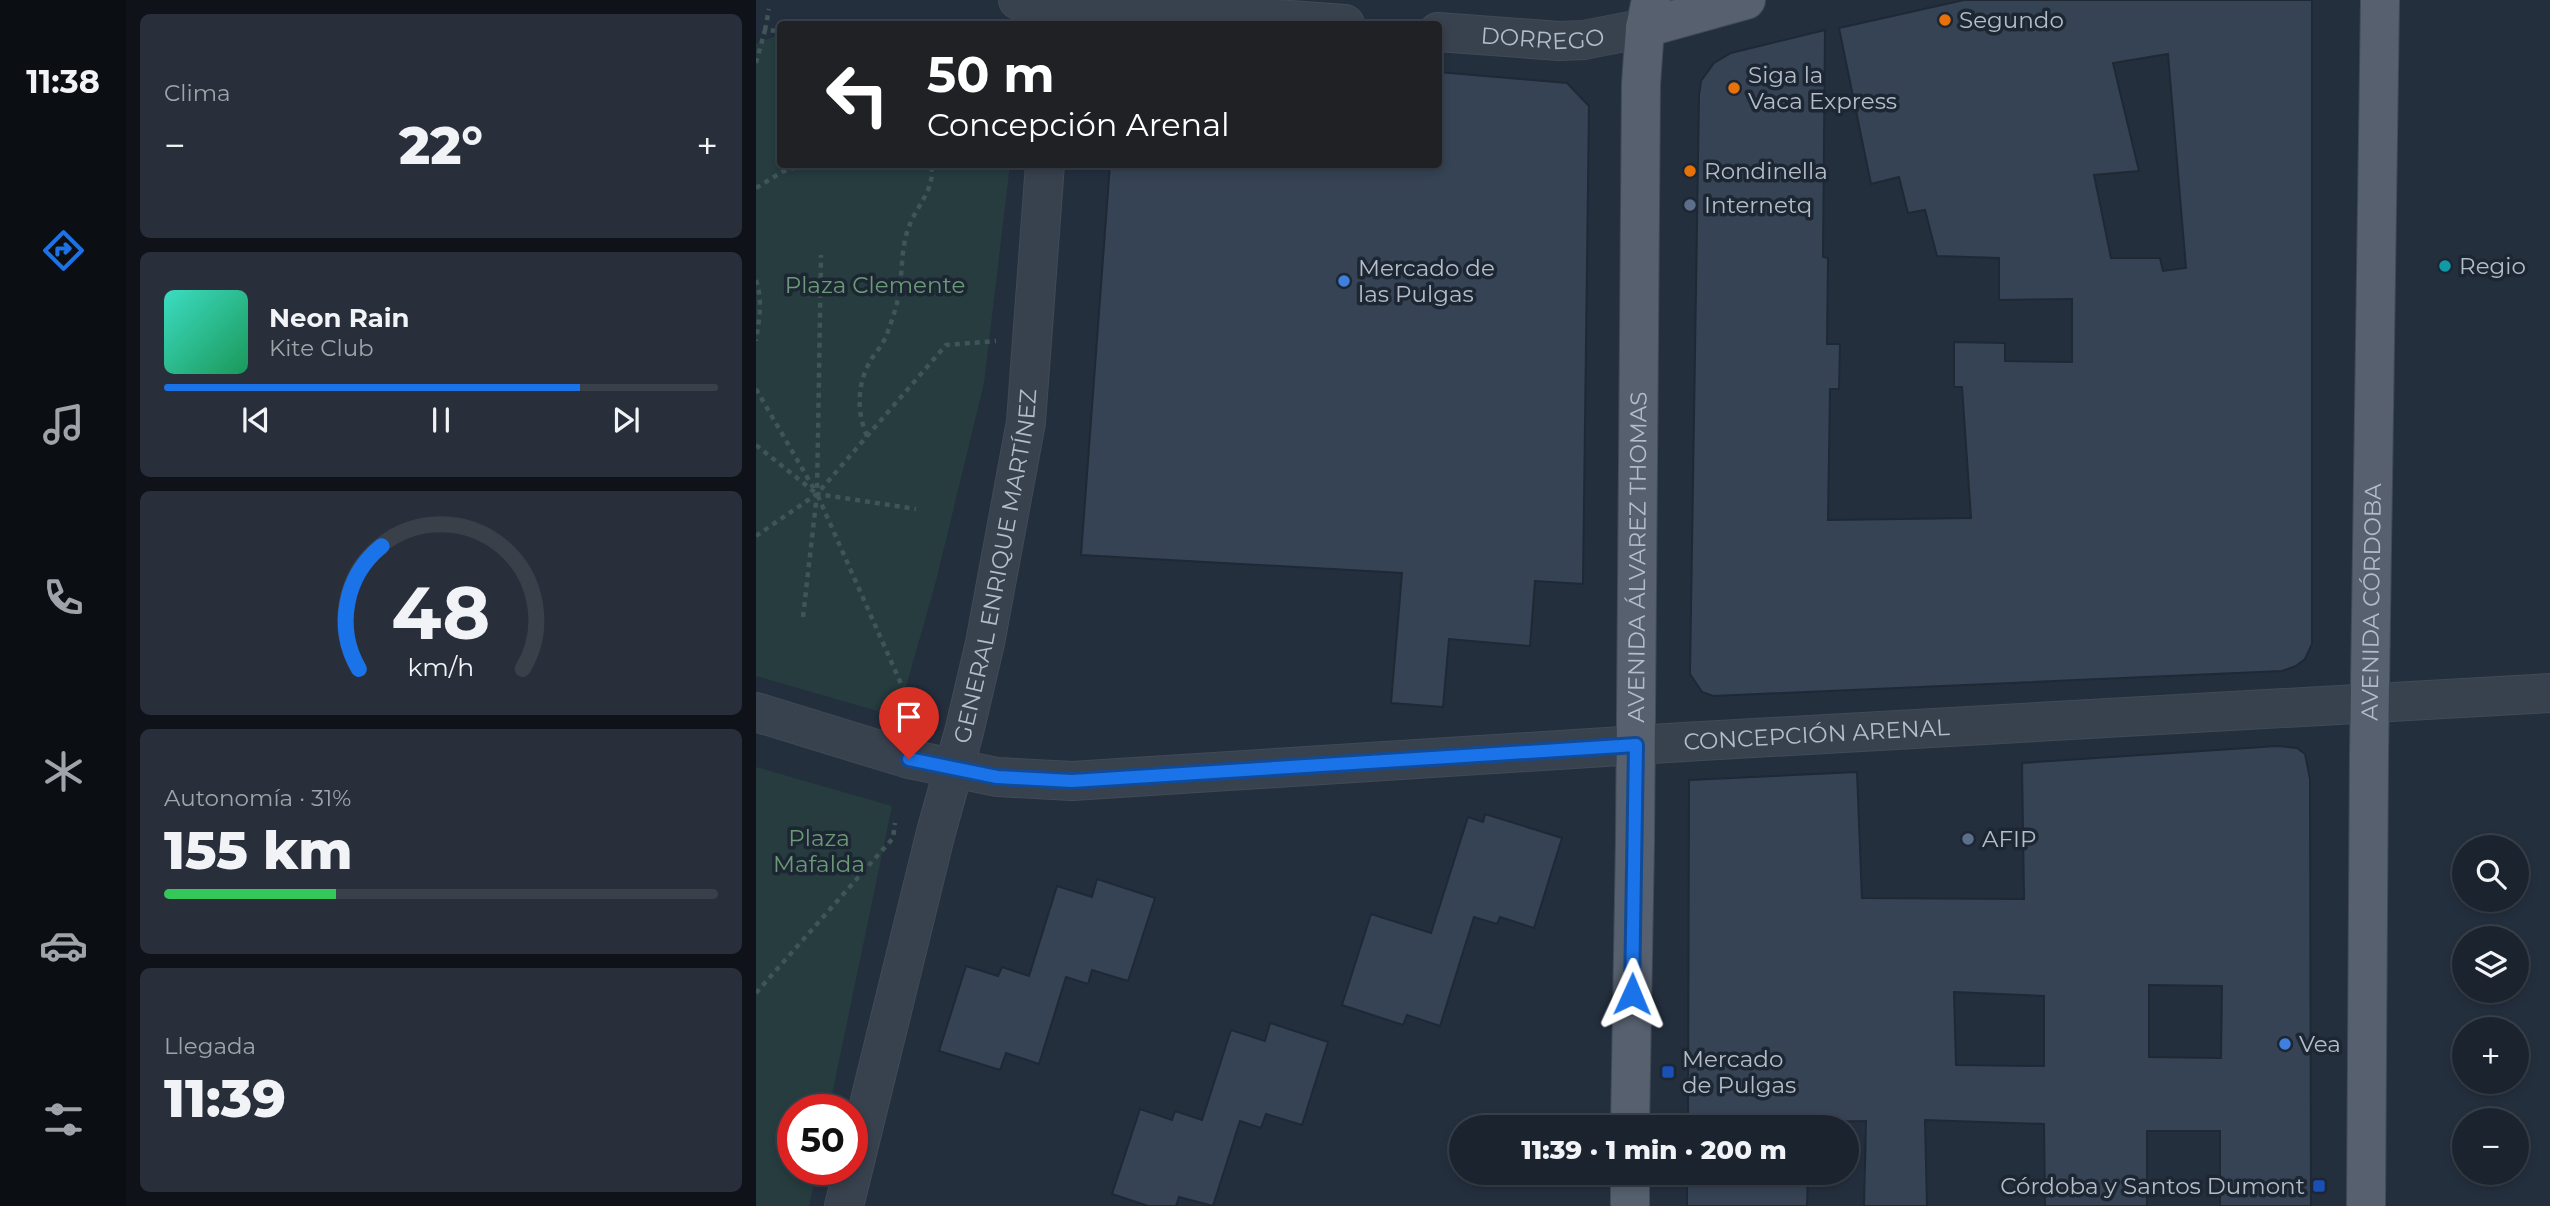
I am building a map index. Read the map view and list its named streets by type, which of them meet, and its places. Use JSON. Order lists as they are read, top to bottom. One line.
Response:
{"streets":{"main road":["AVENIDA ÁLVAREZ THOMAS","AVENIDA CÓRDOBA"],"street":["DORREGO","GENERAL ENRIQUE MARTÍNEZ","CONCEPCIÓN ARENAL"]},"crossings":[["DORREGO","AVENIDA ÁLVAREZ THOMAS"],["AVENIDA ÁLVAREZ THOMAS","CONCEPCIÓN ARENAL"],["GENERAL ENRIQUE MARTÍNEZ","CONCEPCIÓN ARENAL"],["AVENIDA CÓRDOBA","CONCEPCIÓN ARENAL"]],"parks":["Plaza Clemente","Plaza Mafalda"],"places":{"other":["Segundo","Siga la Vaca Express","Rondinella","Internetq","Regio","Mercado de las Pulgas","AFIP","Vea"],"transit":["Mercado de Pulgas","Córdoba y Santos Dumont"]},"page":{"tabs":"11:38","tile":["Clima",["Autonomía · 31%","155 km"],["Llegada","11:39"]],"turn":["50 m","Concepción Arenal"],"heat":["−","22°","+"],"song":["Neon Rain","Kite Club"],"map_buttons":["+","−"],"limit":"50","trip":"11:39 · 1 min · 200 m","gauge":["48","km/h"]}}
